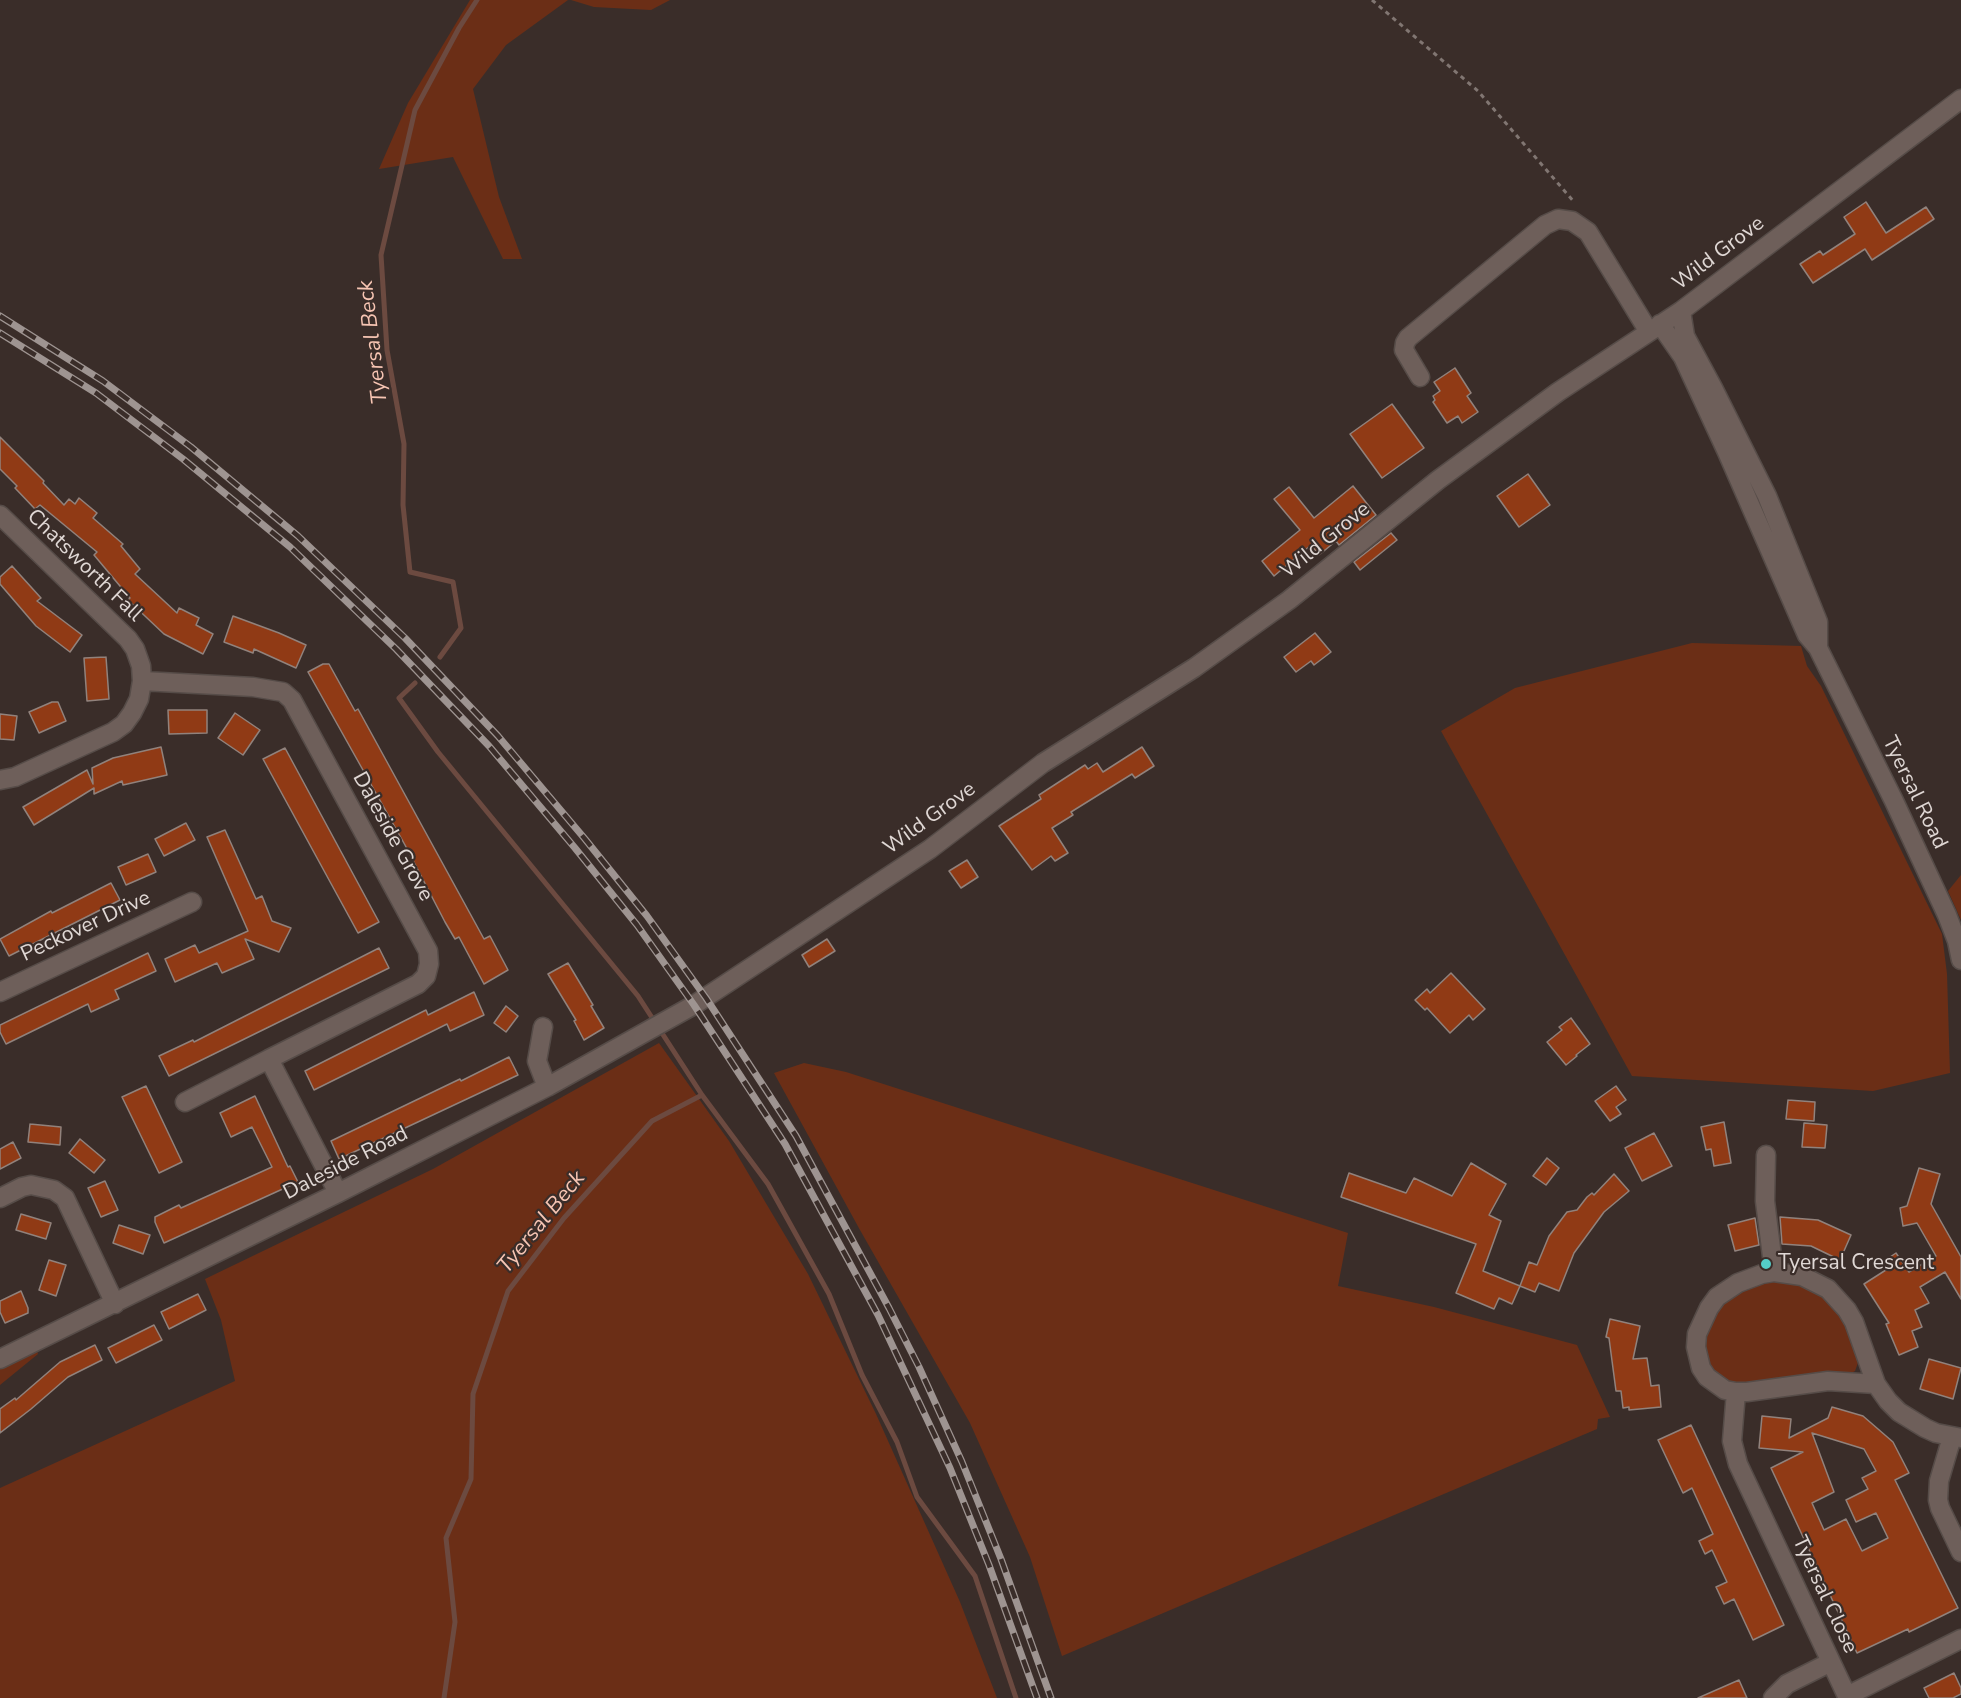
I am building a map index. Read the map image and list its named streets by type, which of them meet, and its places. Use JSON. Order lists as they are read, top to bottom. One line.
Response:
{"streets":{"street":["Wild Grove","Chatsworth Fall","Tyersal Road","Daleside Grove","Peckover Drive","Daleside Road","Tyersal Close"]},"crossings":[["Wild Grove","Tyersal Road"],["Wild Grove","Daleside Road"],["Chatsworth Fall","Daleside Grove"]],"water":["Tyersal Beck"],"places":["Tyersal Crescent"]}
